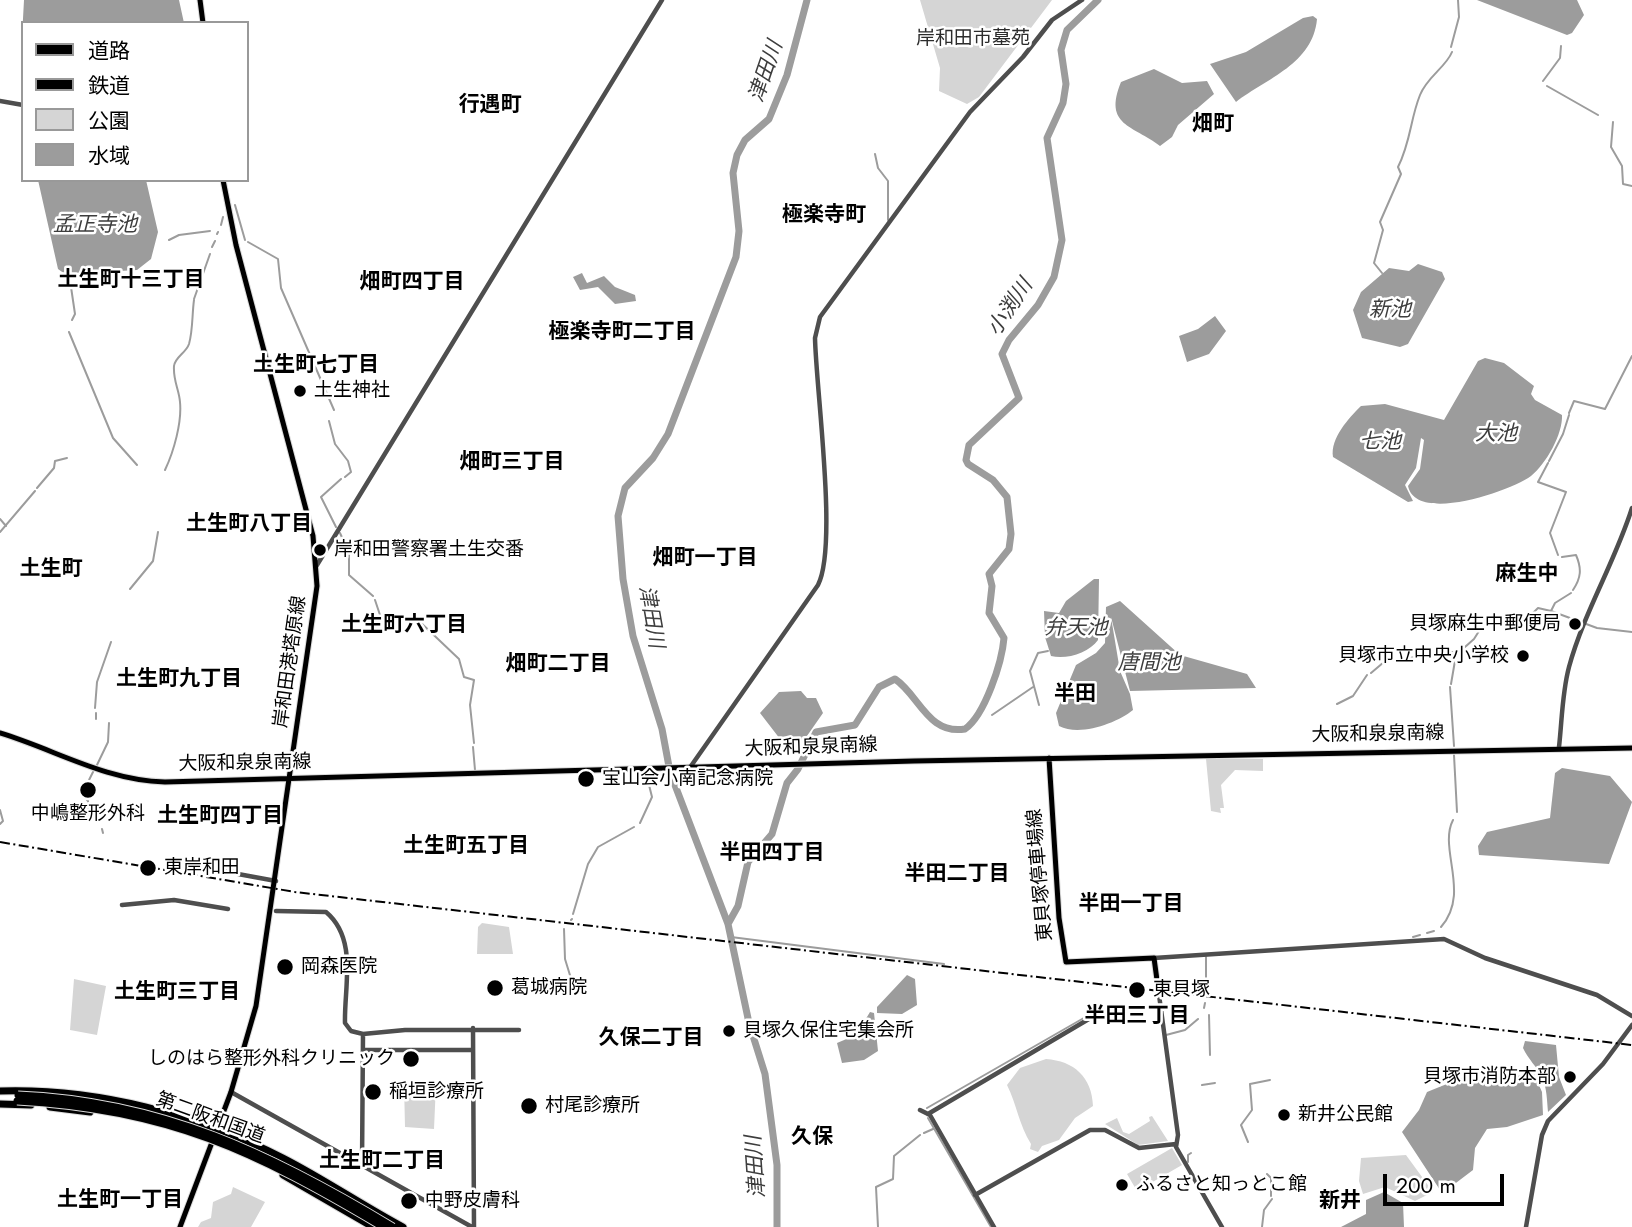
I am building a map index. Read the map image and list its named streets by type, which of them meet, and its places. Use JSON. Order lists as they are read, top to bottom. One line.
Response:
{"streets":{"highway":["第二阪和国道"],"main road":["岸和田港塔原線","大阪和泉泉南線","東貝塚停車場線"]},"crossings":[["岸和田港塔原線","大阪和泉泉南線"],["大阪和泉泉南線","東貝塚停車場線"]],"districts":["行遇町","畑町","極楽寺町","土生町十三丁目","畑町四丁目","極楽寺町二丁目","土生町七丁目","畑町三丁目","土生町八丁目","畑町一丁目","土生町","麻生中","土生町六丁目","畑町二丁目","土生町九丁目","半田","土生町四丁目","土生町五丁目","半田四丁目","半田二丁目","半田一丁目","土生町三丁目","半田三丁目","久保二丁目","久保","土生町二丁目","土生町一丁目","新井"],"water":["津田川","孟正寺池","小渕川","新池","大池","七池","弁天池","唐間池"],"parks":["岸和田市墓苑"],"places":["土生神社","岸和田警察署土生交番","貝塚麻生中郵便局","貝塚市立中央小学校","宝山会小南記念病院","中嶋整形外科","東岸和田","岡森医院","葛城病院","東貝塚","貝塚久保住宅集会所","しのはら整形外科クリニック","貝塚市消防本部","稲垣診療所","村尾診療所","新井公民館","ふるさと知っとこ館","中野皮膚科"],"legend":["道路","鉄道","公園","水域"],"scale_bar":"200 m"}
